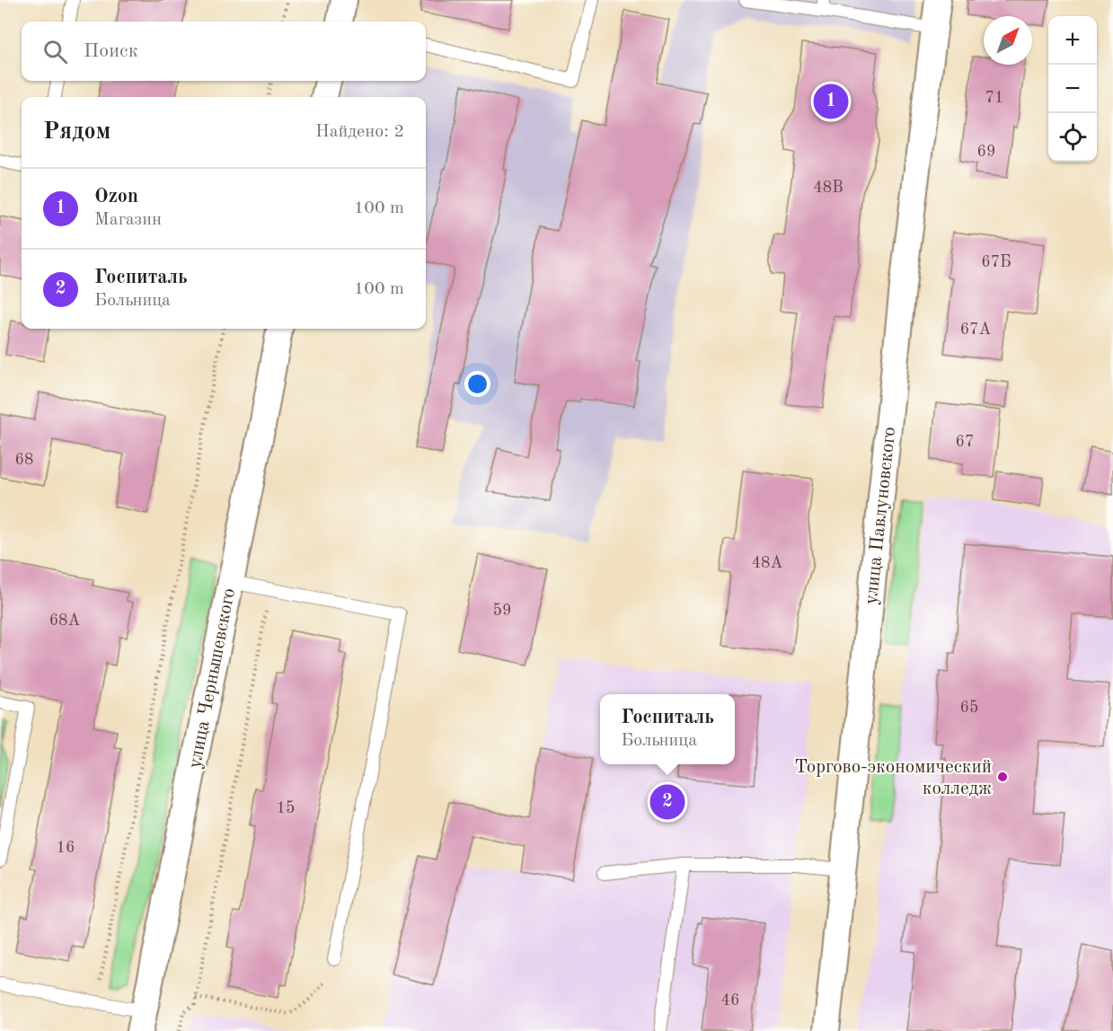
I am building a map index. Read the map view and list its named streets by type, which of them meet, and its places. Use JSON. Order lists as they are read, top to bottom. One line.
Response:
{"streets":{"street":["улица Павлуновского","улица Чернышевского"]},"places":["Торгово-экономический колледж"],"house_numbers":["71","69","48В","67Б","67А","67","68","48А","59","68А","65","15","16","46"],"north":"top right","page":{"map_buttons":["+","−"],"search":"Поиск","pins":["1","2"],"heading":["Рядом","Найдено: 2"],"list":[{"mark":"1","name":"Ozon","note":"Магазин","value":"100 m"},{"mark":"2","name":"Госпиталь","note":"Больница","value":"100 m"}],"popup":["Госпиталь","Больница"]}}
